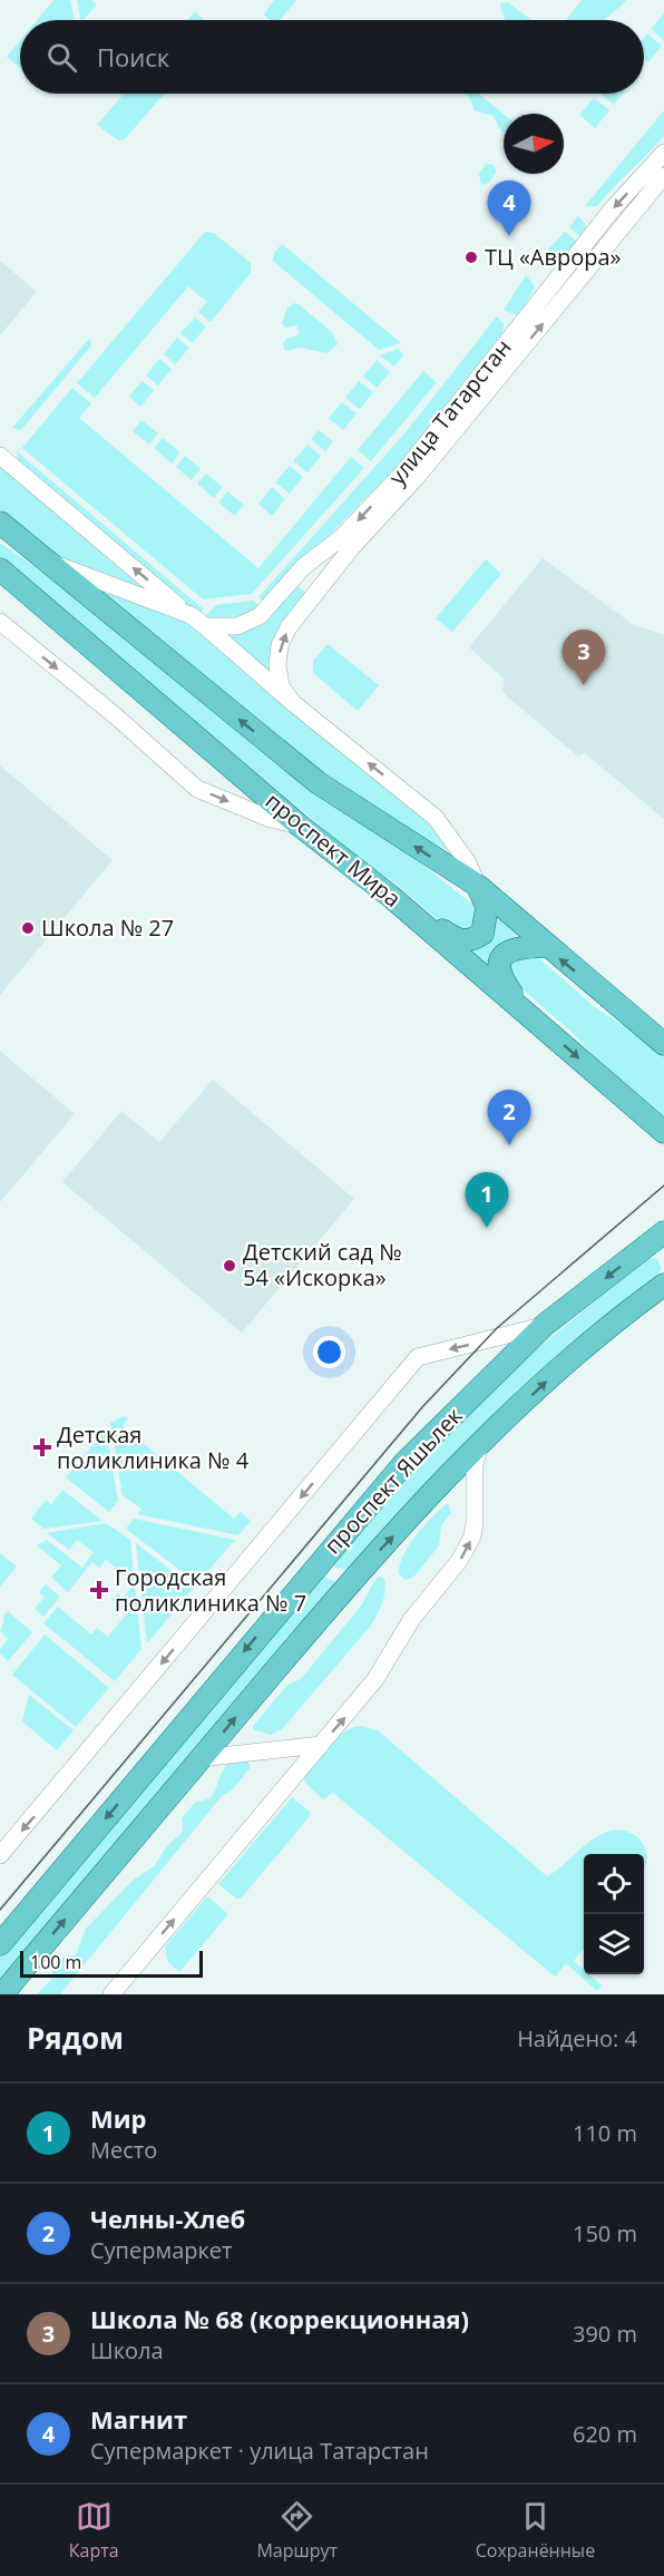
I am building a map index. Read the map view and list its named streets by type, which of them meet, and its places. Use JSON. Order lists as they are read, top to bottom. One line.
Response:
{"streets":{"main road":["проспект Мира","проспект Яшьлек"],"street":["улица Татарстан"]},"places":{"other":["ТЦ «Аврора»","Школа № 27","Детский сад № 54 «Искорка»"],"health":["Детская поликлиника № 4","Городская поликлиника № 7"]},"scale_bar":"100 m","north":"right","page":{"search":"Поиск","pins":["4","3","2","1"],"scale":"100 m","heading":["Рядом","Найдено: 4"],"list":[{"mark":"1","name":"Мир","note":"Место","value":"110 m"},{"mark":"2","name":"Челны-Хлеб","note":"Супермаркет","value":"150 m"},{"mark":"3","name":"Школа № 68 (коррекционная)","note":"Школа","value":"390 m"},{"mark":"4","name":"Магнит","note":"Супермаркет · улица Татарстан","value":"620 m"}],"nav":["Карта","Маршрут","Сохранённые"]}}
